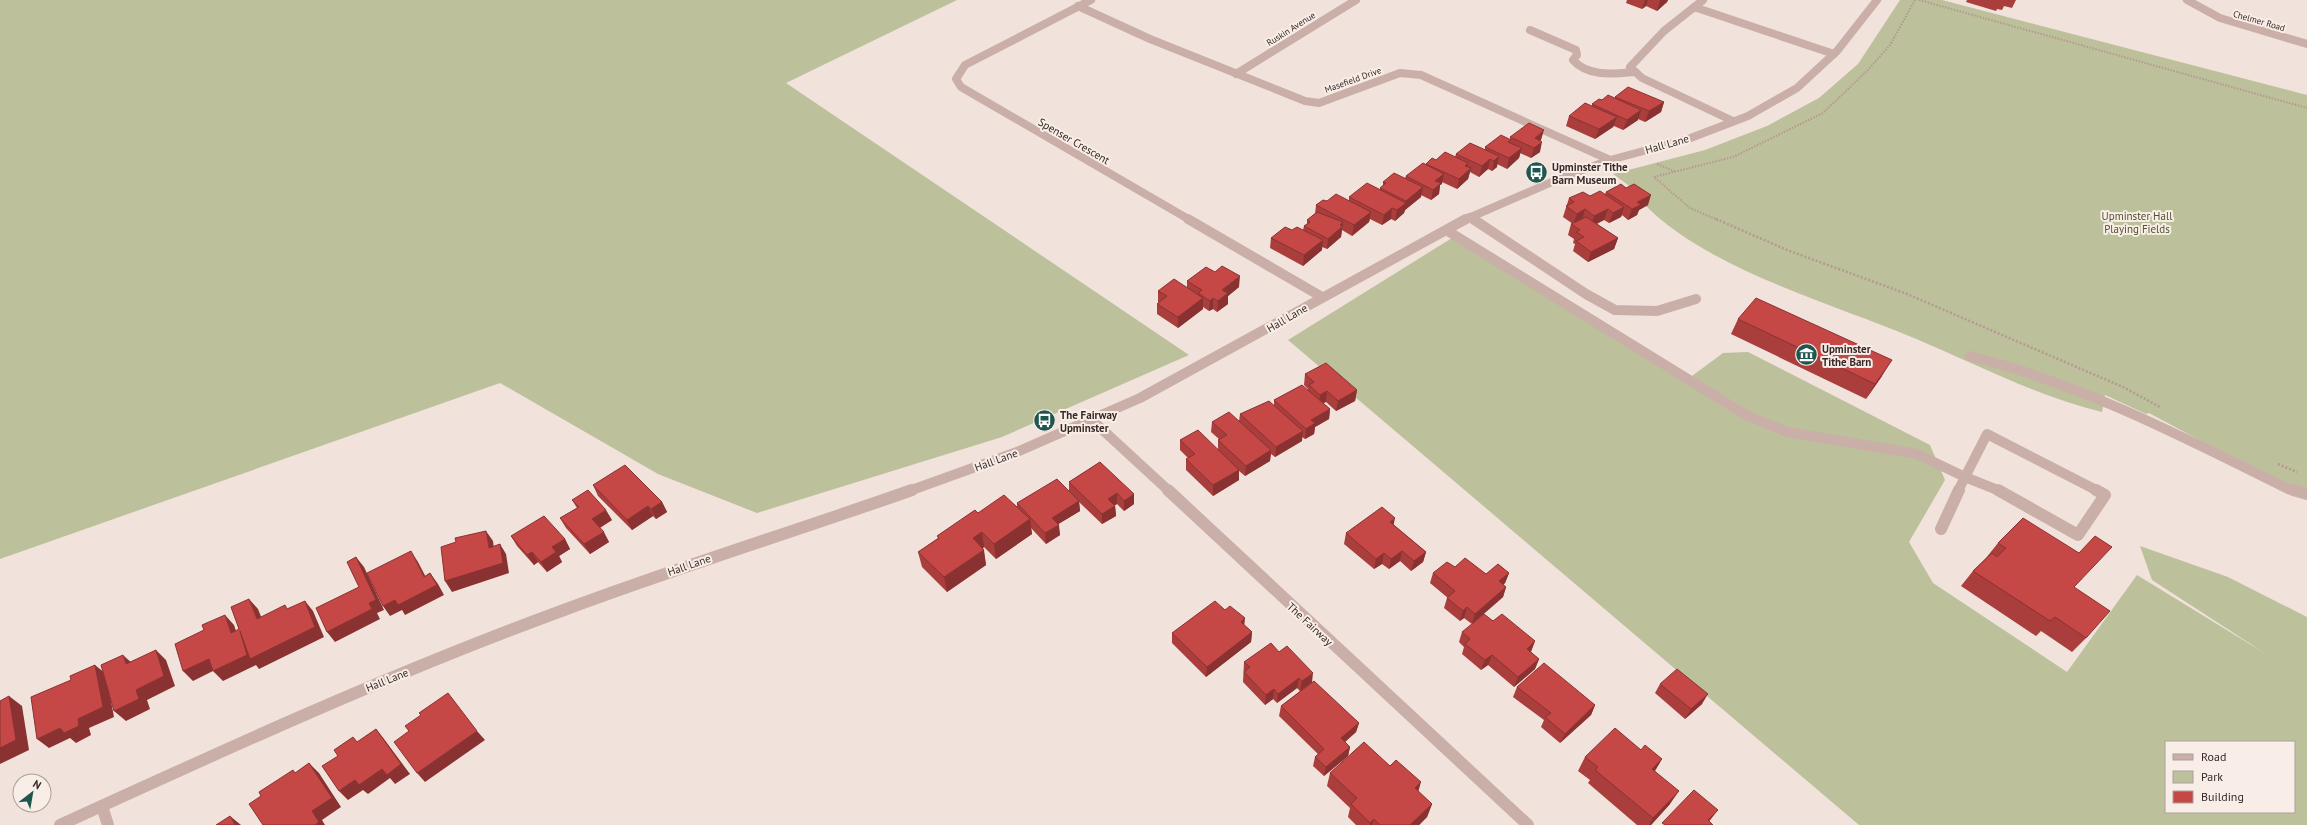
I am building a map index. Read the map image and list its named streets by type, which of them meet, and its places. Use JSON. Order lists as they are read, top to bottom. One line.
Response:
{"streets":{"street":["Chelmer Road","Ruskin Avenue","Masefield Drive","Spenser Crescent","Hall Lane","The Fairway"]},"crossings":[["Ruskin Avenue","Masefield Drive"],["Masefield Drive","Spenser Crescent"],["Masefield Drive","Hall Lane"],["Spenser Crescent","Hall Lane"],["Hall Lane","The Fairway"]],"parks":["Upminster Hall Playing Fields"],"places":{"bus stop":["Upminster Tithe Barn Museum","The Fairway Upminster"],"museum":["Upminster Tithe Barn"]},"legend":["Road","Park","Building"],"north":"top right"}
